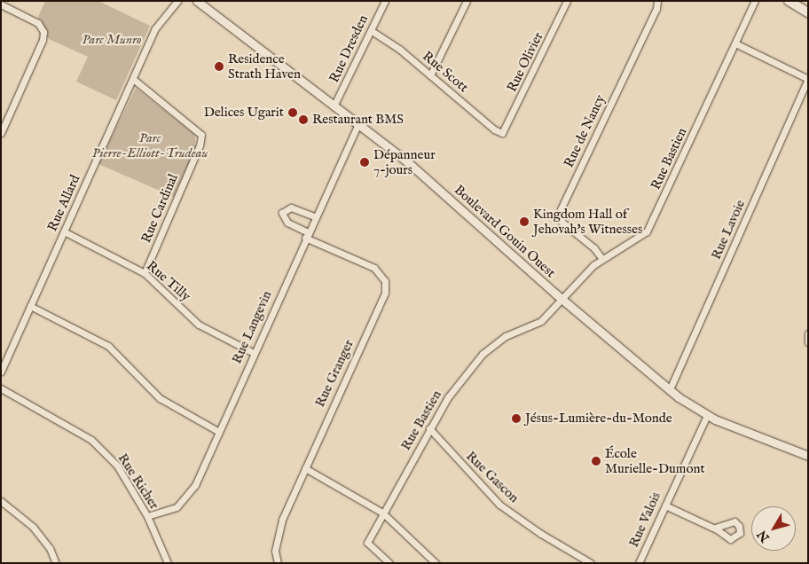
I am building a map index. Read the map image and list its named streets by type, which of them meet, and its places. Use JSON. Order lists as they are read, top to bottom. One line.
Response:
{"streets":{"street":["Rue Dresden","Rue Olivier","Rue Scott","Rue de Nancy","Rue Bastien","Rue Allard","Rue Cardinal","Rue Lavoie","Boulevard Gouin Ouest","Rue Tilly","Rue Langevin","Rue Granger","Rue Gascon","Rue Richer","Rue Valois"]},"crossings":[["Rue Dresden","Rue Scott"],["Rue Dresden","Boulevard Gouin Ouest"],["Rue Olivier","Rue Scott"],["Rue de Nancy","Rue Bastien"],["Rue Bastien","Boulevard Gouin Ouest"],["Rue Bastien","Rue Gascon"],["Rue Allard","Rue Cardinal"],["Rue Allard","Rue Tilly"],["Rue Cardinal","Rue Tilly"],["Rue Lavoie","Boulevard Gouin Ouest"],["Boulevard Gouin Ouest","Rue Langevin"],["Boulevard Gouin Ouest","Rue Valois"],["Rue Tilly","Rue Langevin"],["Rue Langevin","Rue Granger"],["Rue Langevin","Rue Richer"]],"parks":["Parc Munro","Parc Pierre-Elliott-Trudeau"],"places":["Residence Strath Haven","Delices Ugarit","Restaurant BMS","Dépanneur 7-jours","Kingdom Hall of Jehovah's Witnesses","Jésus-Lumière-du-Monde","École Murielle-Dumont"],"north":"bottom left"}
